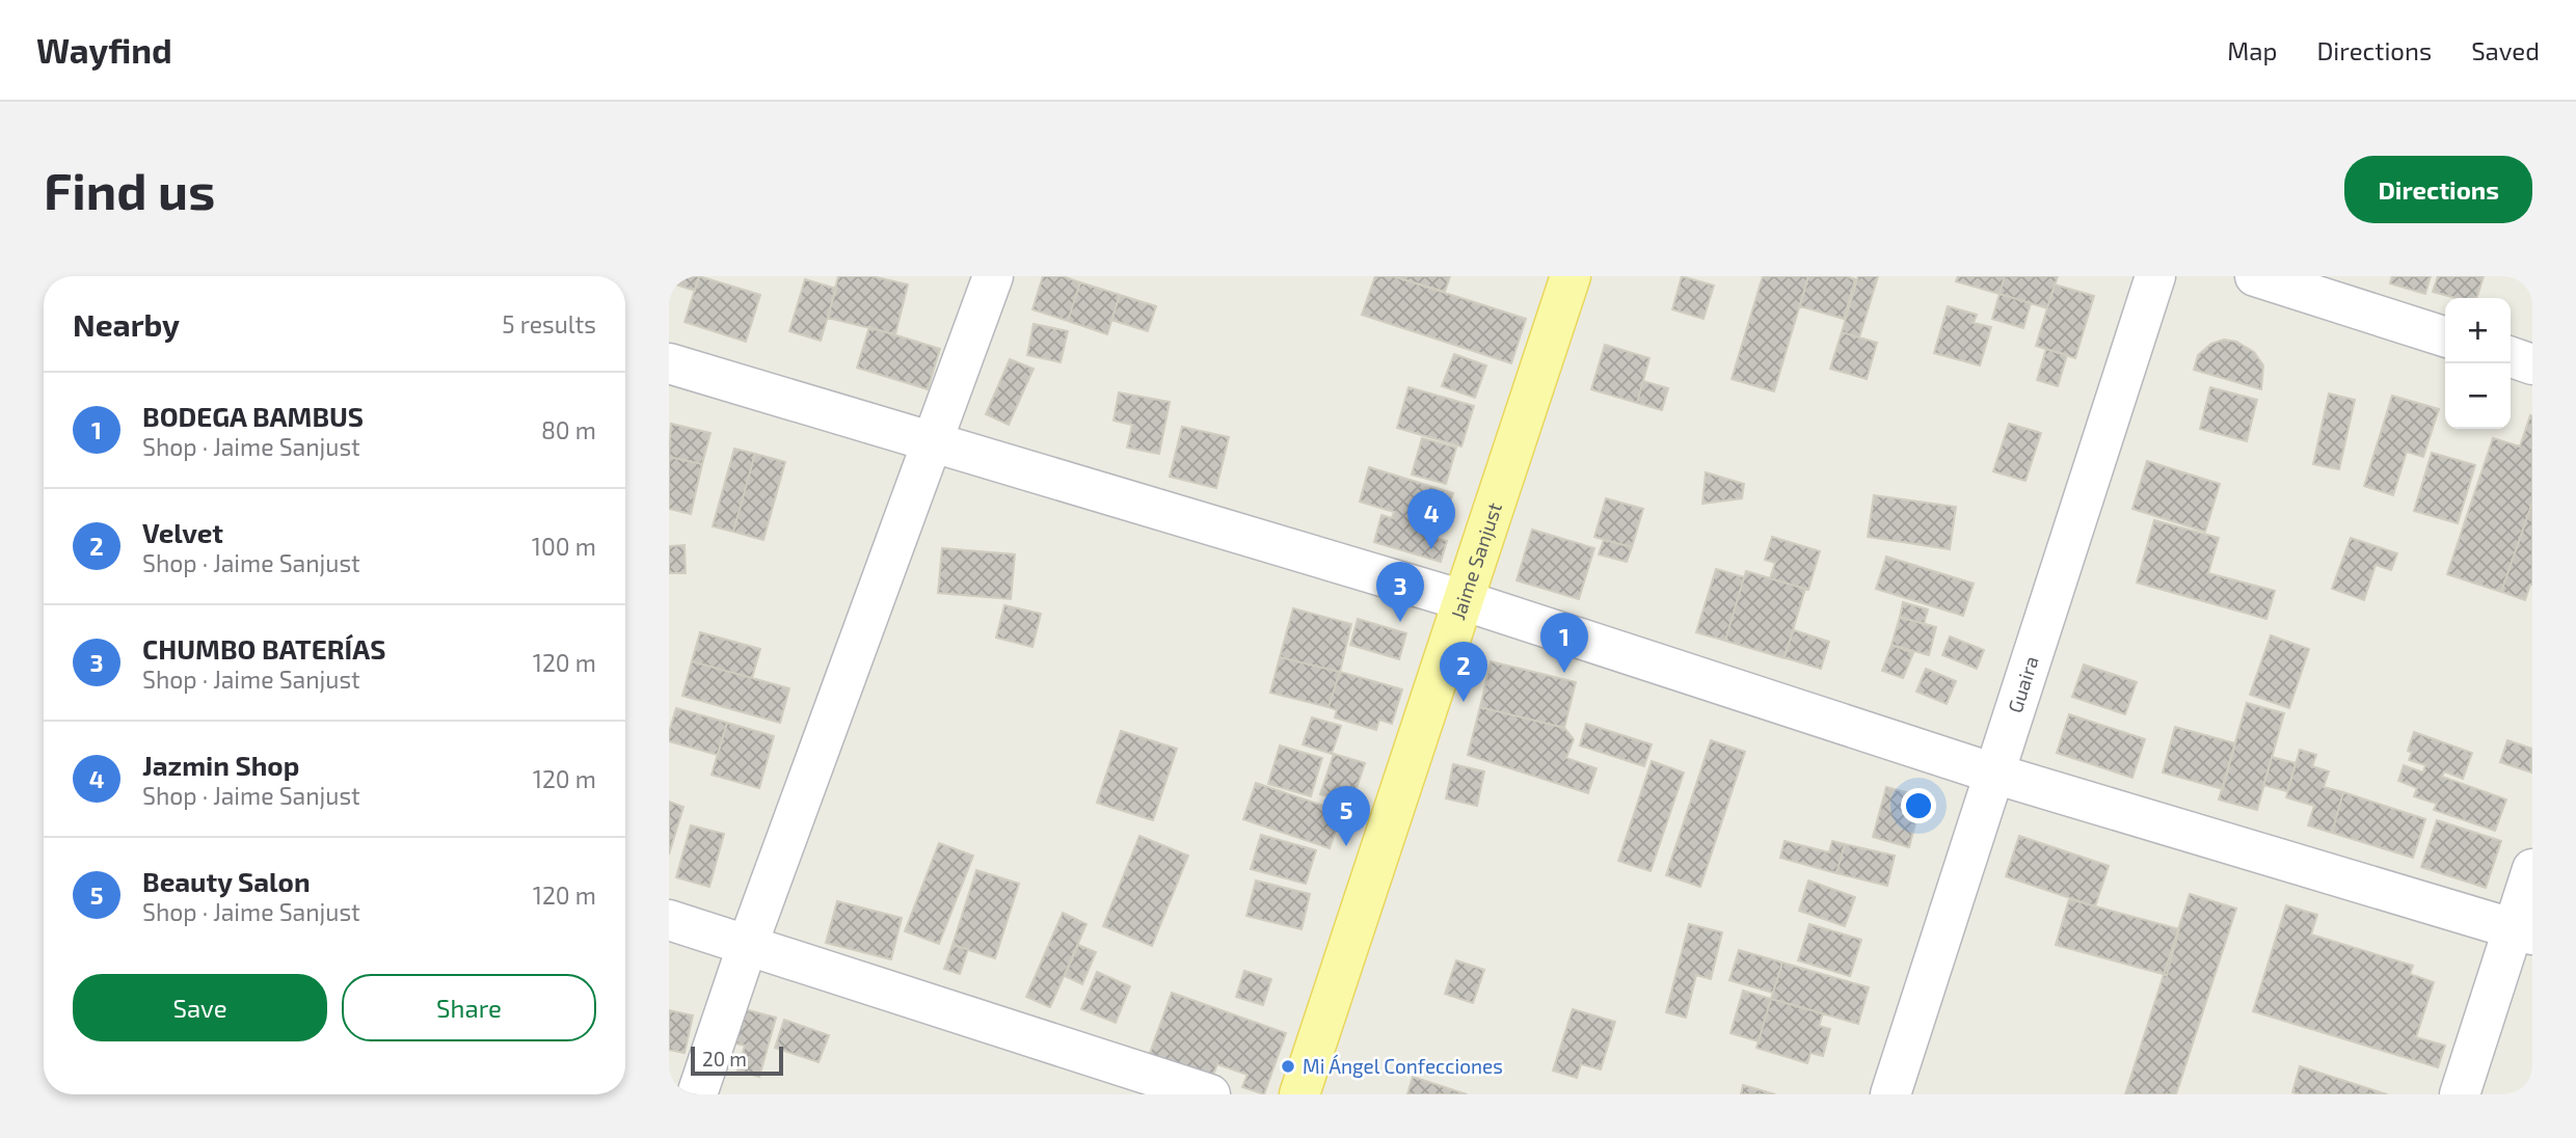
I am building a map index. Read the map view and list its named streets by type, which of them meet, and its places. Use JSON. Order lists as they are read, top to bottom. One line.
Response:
{"streets":{"main road":["Jaime Sanjust"],"street":["Guaira"]},"places":["Mi Ángel Confecciones"],"scale_bar":"20 m","page":{"header":"Wayfind","nav":["Map","Directions","Saved"],"buttons":["Directions",["Save","Share"]],"title":"Find us","heading":["Nearby","5 results"],"map_buttons":["+","−"],"list":[{"mark":"1","name":"BODEGA BAMBUS","note":"Shop · Jaime Sanjust","value":"80 m"},{"mark":"2","name":"Velvet","note":"Shop · Jaime Sanjust","value":"100 m"},{"mark":"3","name":"CHUMBO BATERÍAS","note":"Shop · Jaime Sanjust","value":"120 m"},{"mark":"4","name":"Jazmin Shop","note":"Shop · Jaime Sanjust","value":"120 m"},{"mark":"5","name":"Beauty Salon","note":"Shop · Jaime Sanjust","value":"120 m"}],"pins":["4","3","1","2","5"],"scale":"20 m"}}
